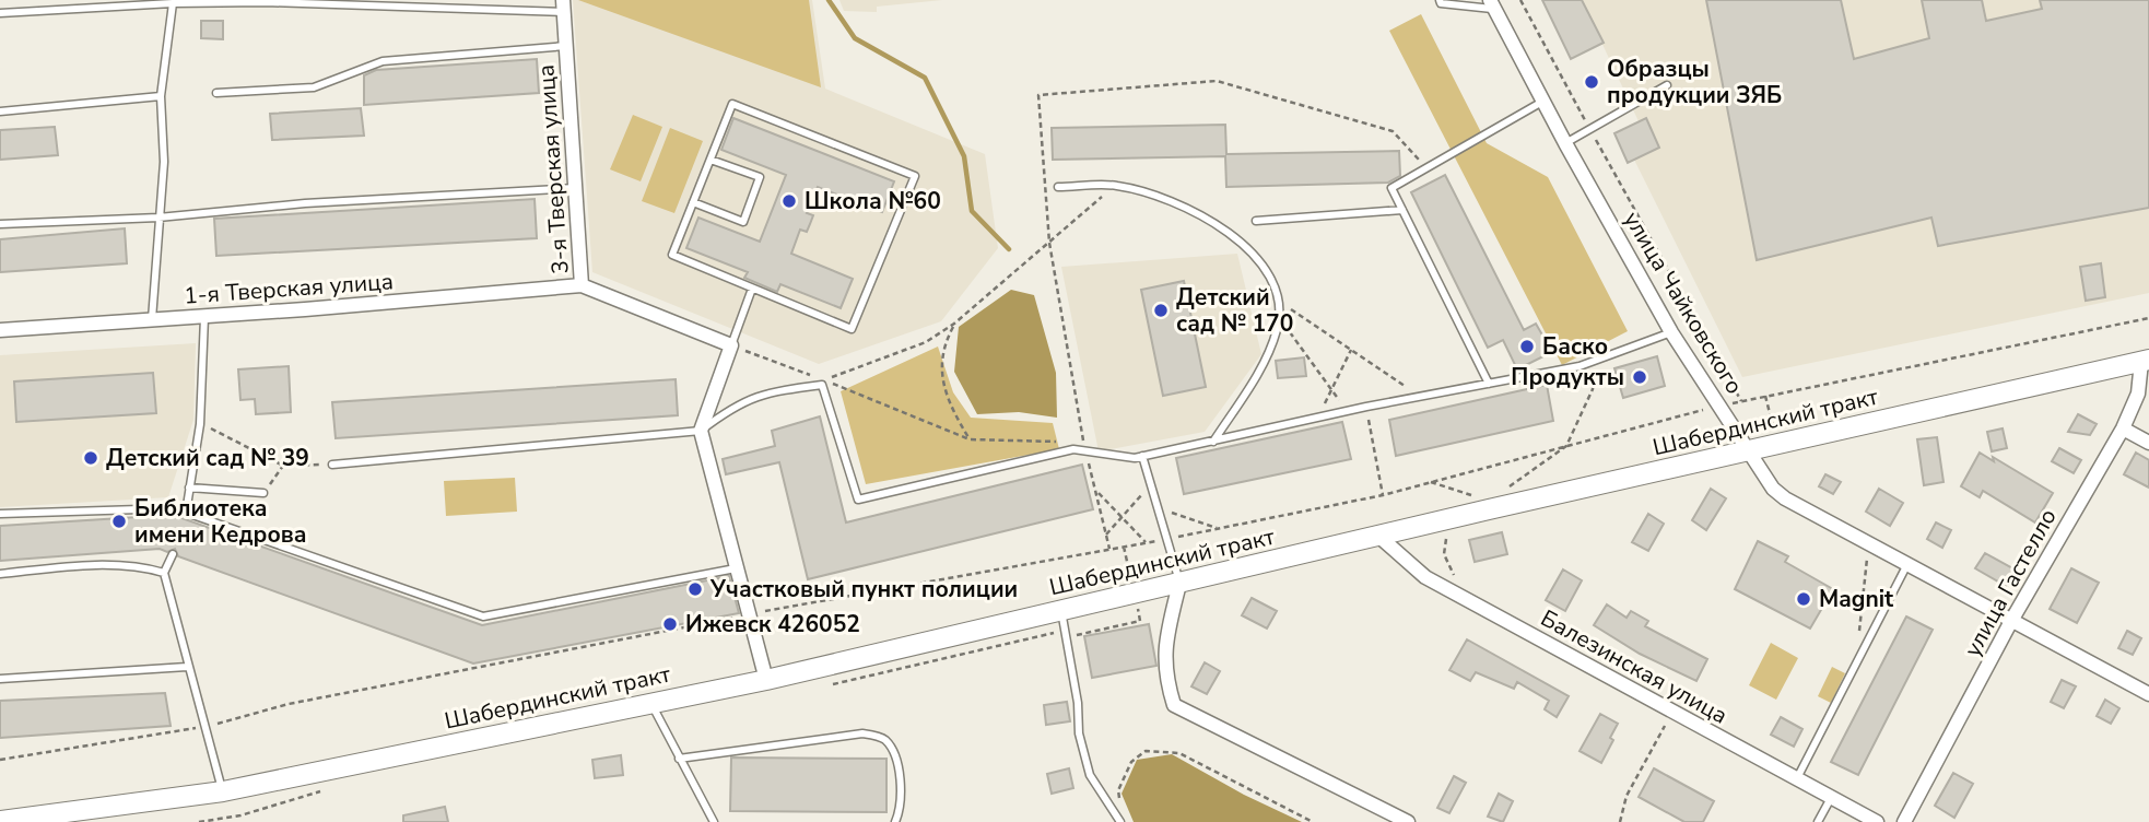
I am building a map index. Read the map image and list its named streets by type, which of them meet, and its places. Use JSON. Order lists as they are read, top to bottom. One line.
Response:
{"streets":{"main road":["Шабердинский тракт"],"street":["3-я Тверская улица","1-я Тверская улица","улица Чайковского","улица Гастелло","Балезинская улица"]},"crossings":[["3-я Тверская улица","1-я Тверская улица"],["улица Чайковского","Шабердинский тракт"],["улица Чайковского","улица Гастелло"],["Шабердинский тракт","улица Гастелло"],["Шабердинский тракт","Балезинская улица"]],"places":["Образцы продукции ЗЯБ","Школа №60","Детский сад № 170","Баско","Продукты","Детский сад № 39","Библиотека имени Кедрова","Участковый пункт полиции","Magnit","Ижевск 426052"]}
